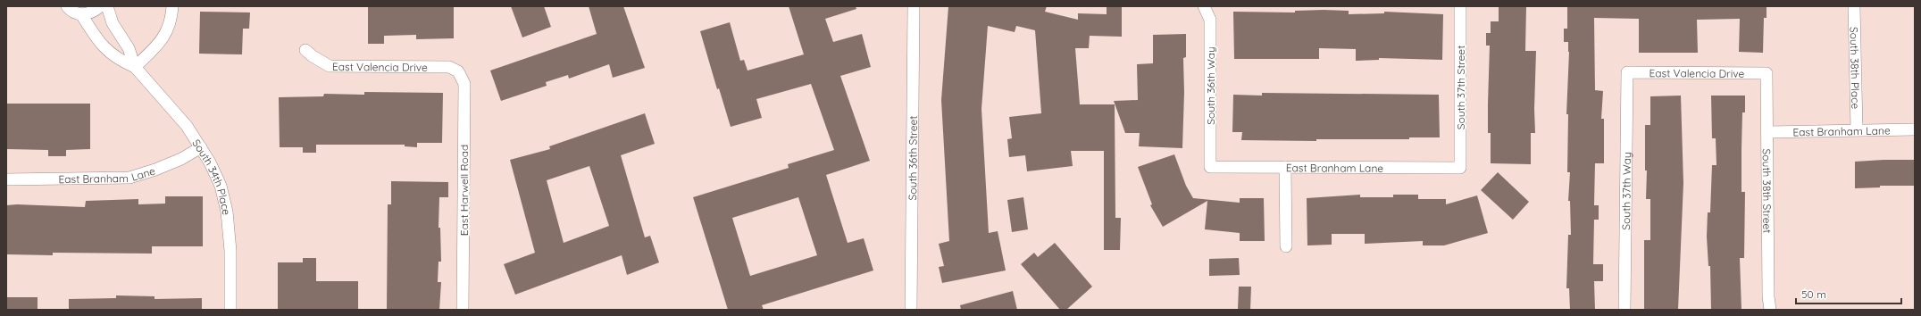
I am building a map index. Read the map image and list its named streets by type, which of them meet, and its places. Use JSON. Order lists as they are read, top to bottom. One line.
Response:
{"streets":{"street":["East Valencia Drive","South 38th Place","South 36th Way","South 37th Street","East Branham Lane","South 36th Street","South 34th Place","East Harwell Road","South 37th Way","South 38th Street"]},"crossings":[["East Valencia Drive","East Harwell Road"],["East Valencia Drive","South 37th Way"],["East Valencia Drive","South 38th Street"],["South 38th Place","East Branham Lane"],["South 36th Way","East Branham Lane"],["South 37th Street","East Branham Lane"],["East Branham Lane","South 34th Place"],["East Branham Lane","South 38th Street"]],"scale_bar":"50 m"}
